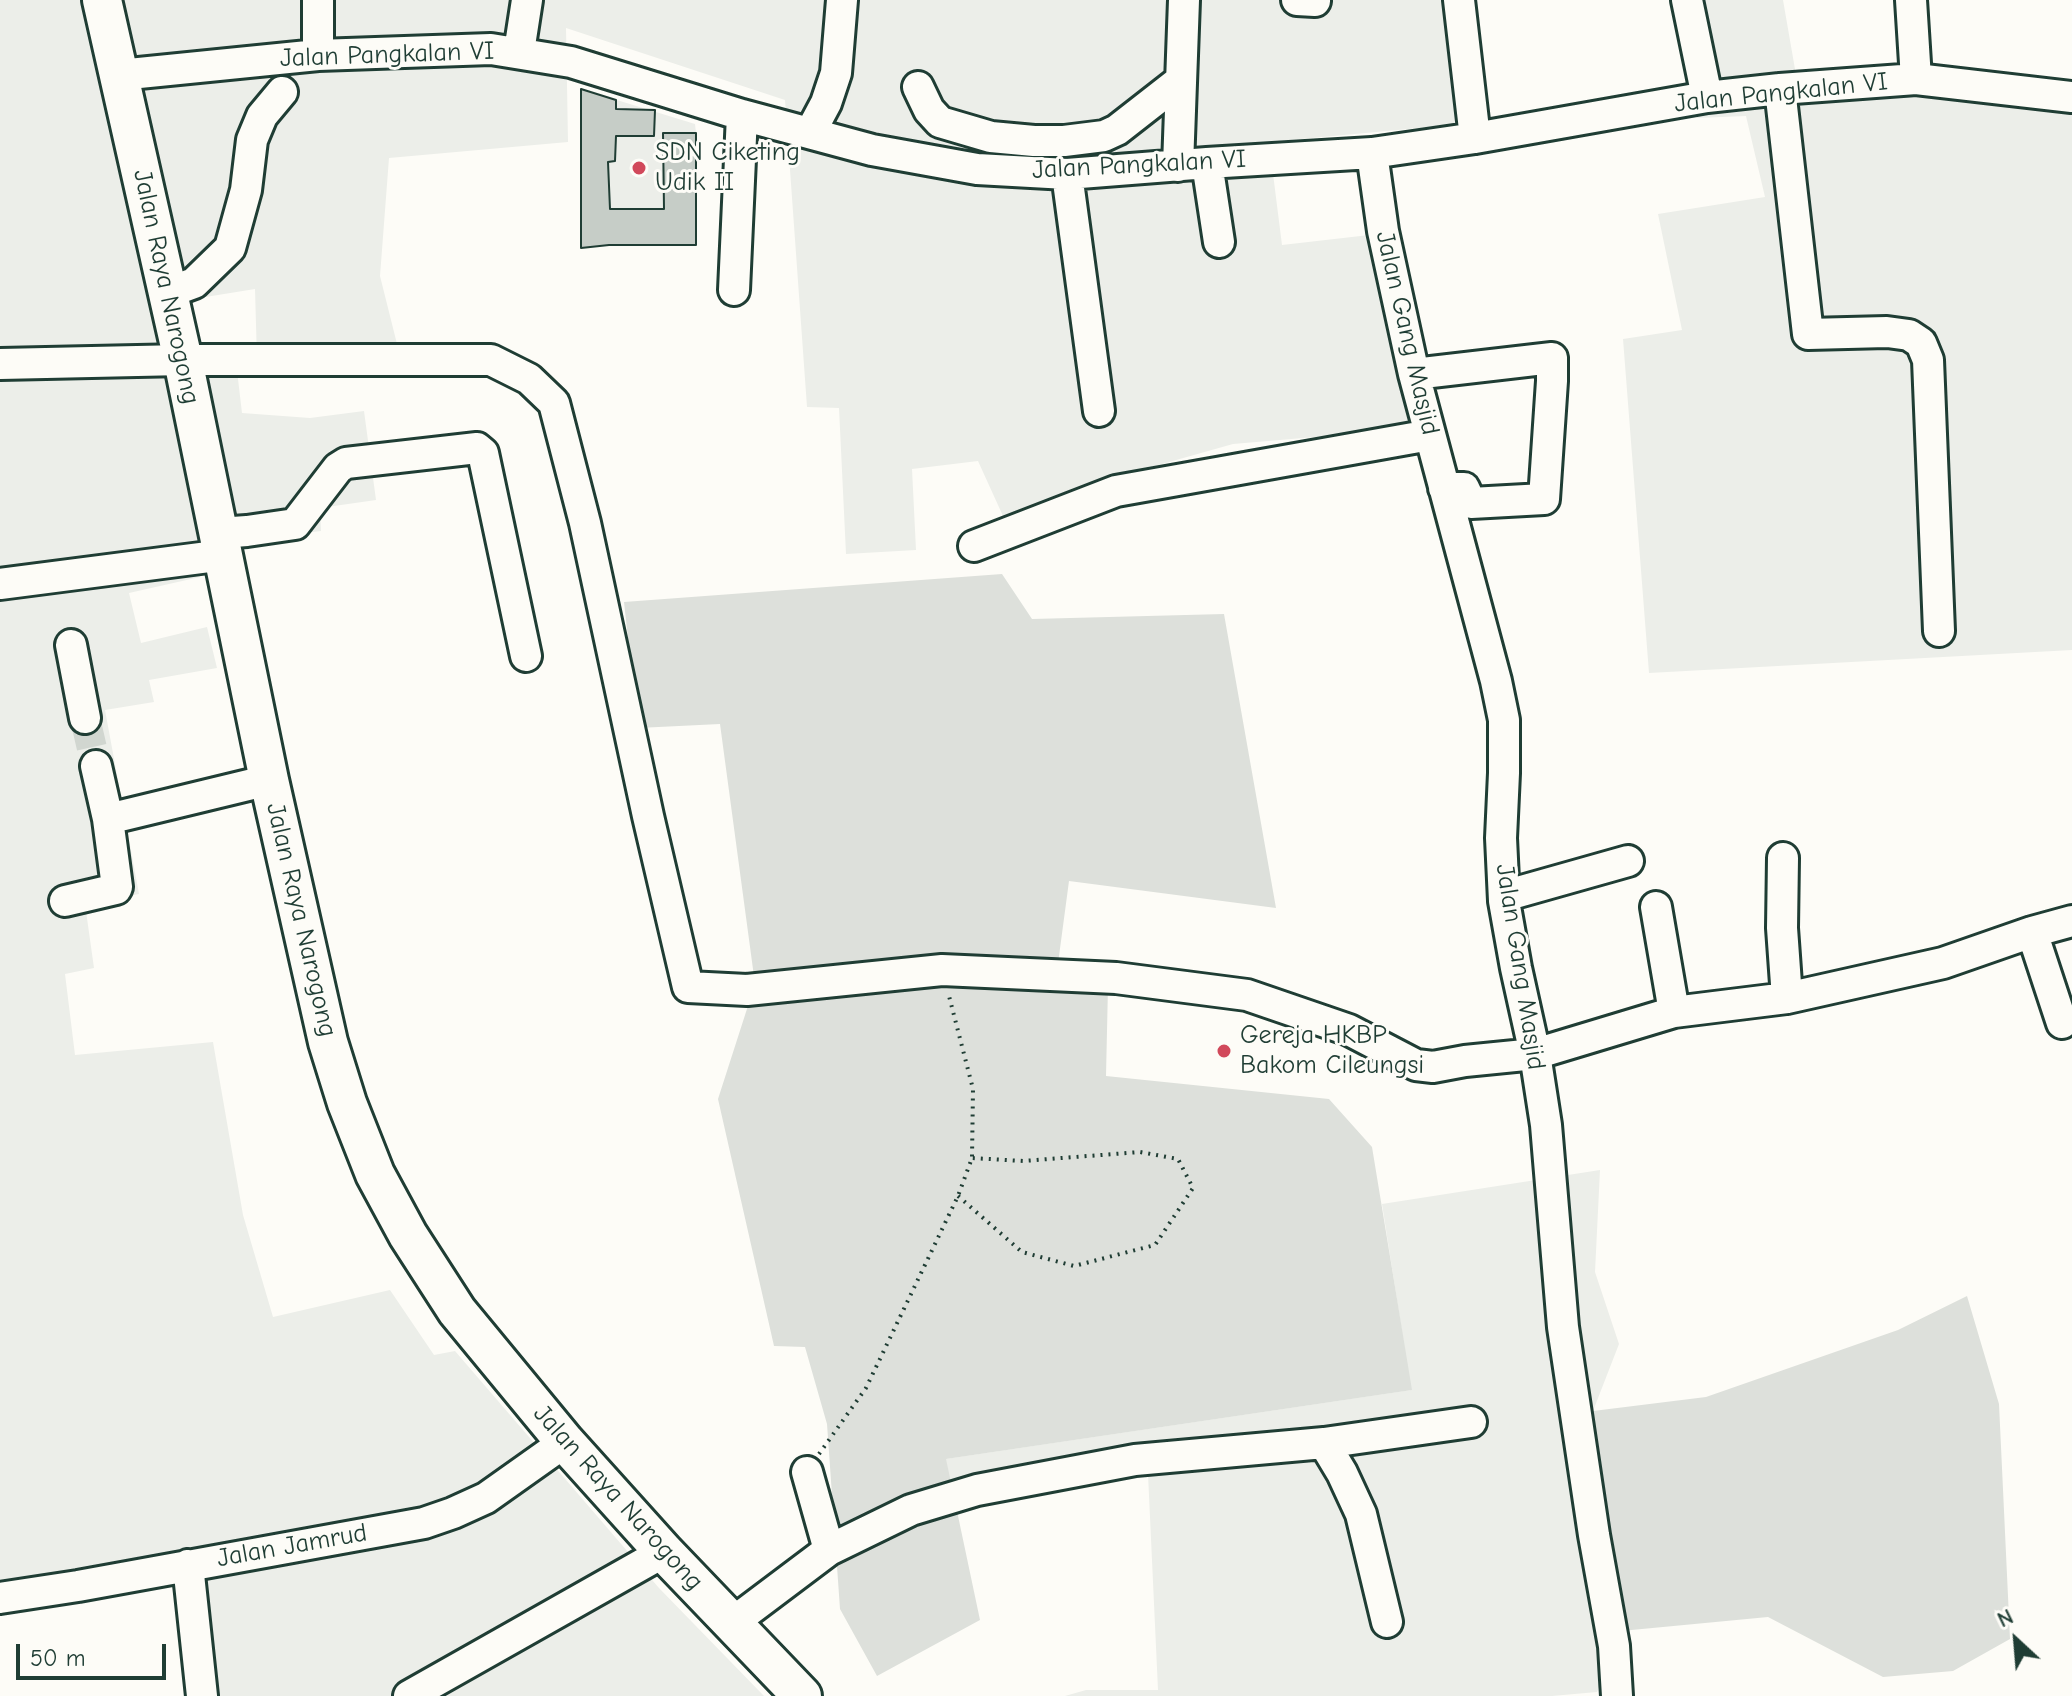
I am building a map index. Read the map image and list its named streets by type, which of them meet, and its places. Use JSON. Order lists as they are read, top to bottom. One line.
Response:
{"streets":{"main road":["Jalan Raya Narogong"],"street":["Jalan Pangkalan VI","Jalan Gang Masjid","Jalan Jamrud"]},"crossings":[["Jalan Pangkalan VI","Jalan Raya Narogong"],["Jalan Pangkalan VI","Jalan Gang Masjid"],["Jalan Raya Narogong","Jalan Jamrud"]],"places":["SDN Ciketing Udik II","Gereja HKBP Bakom Cileungsi"],"scale_bar":"50 m","north":"top left"}
